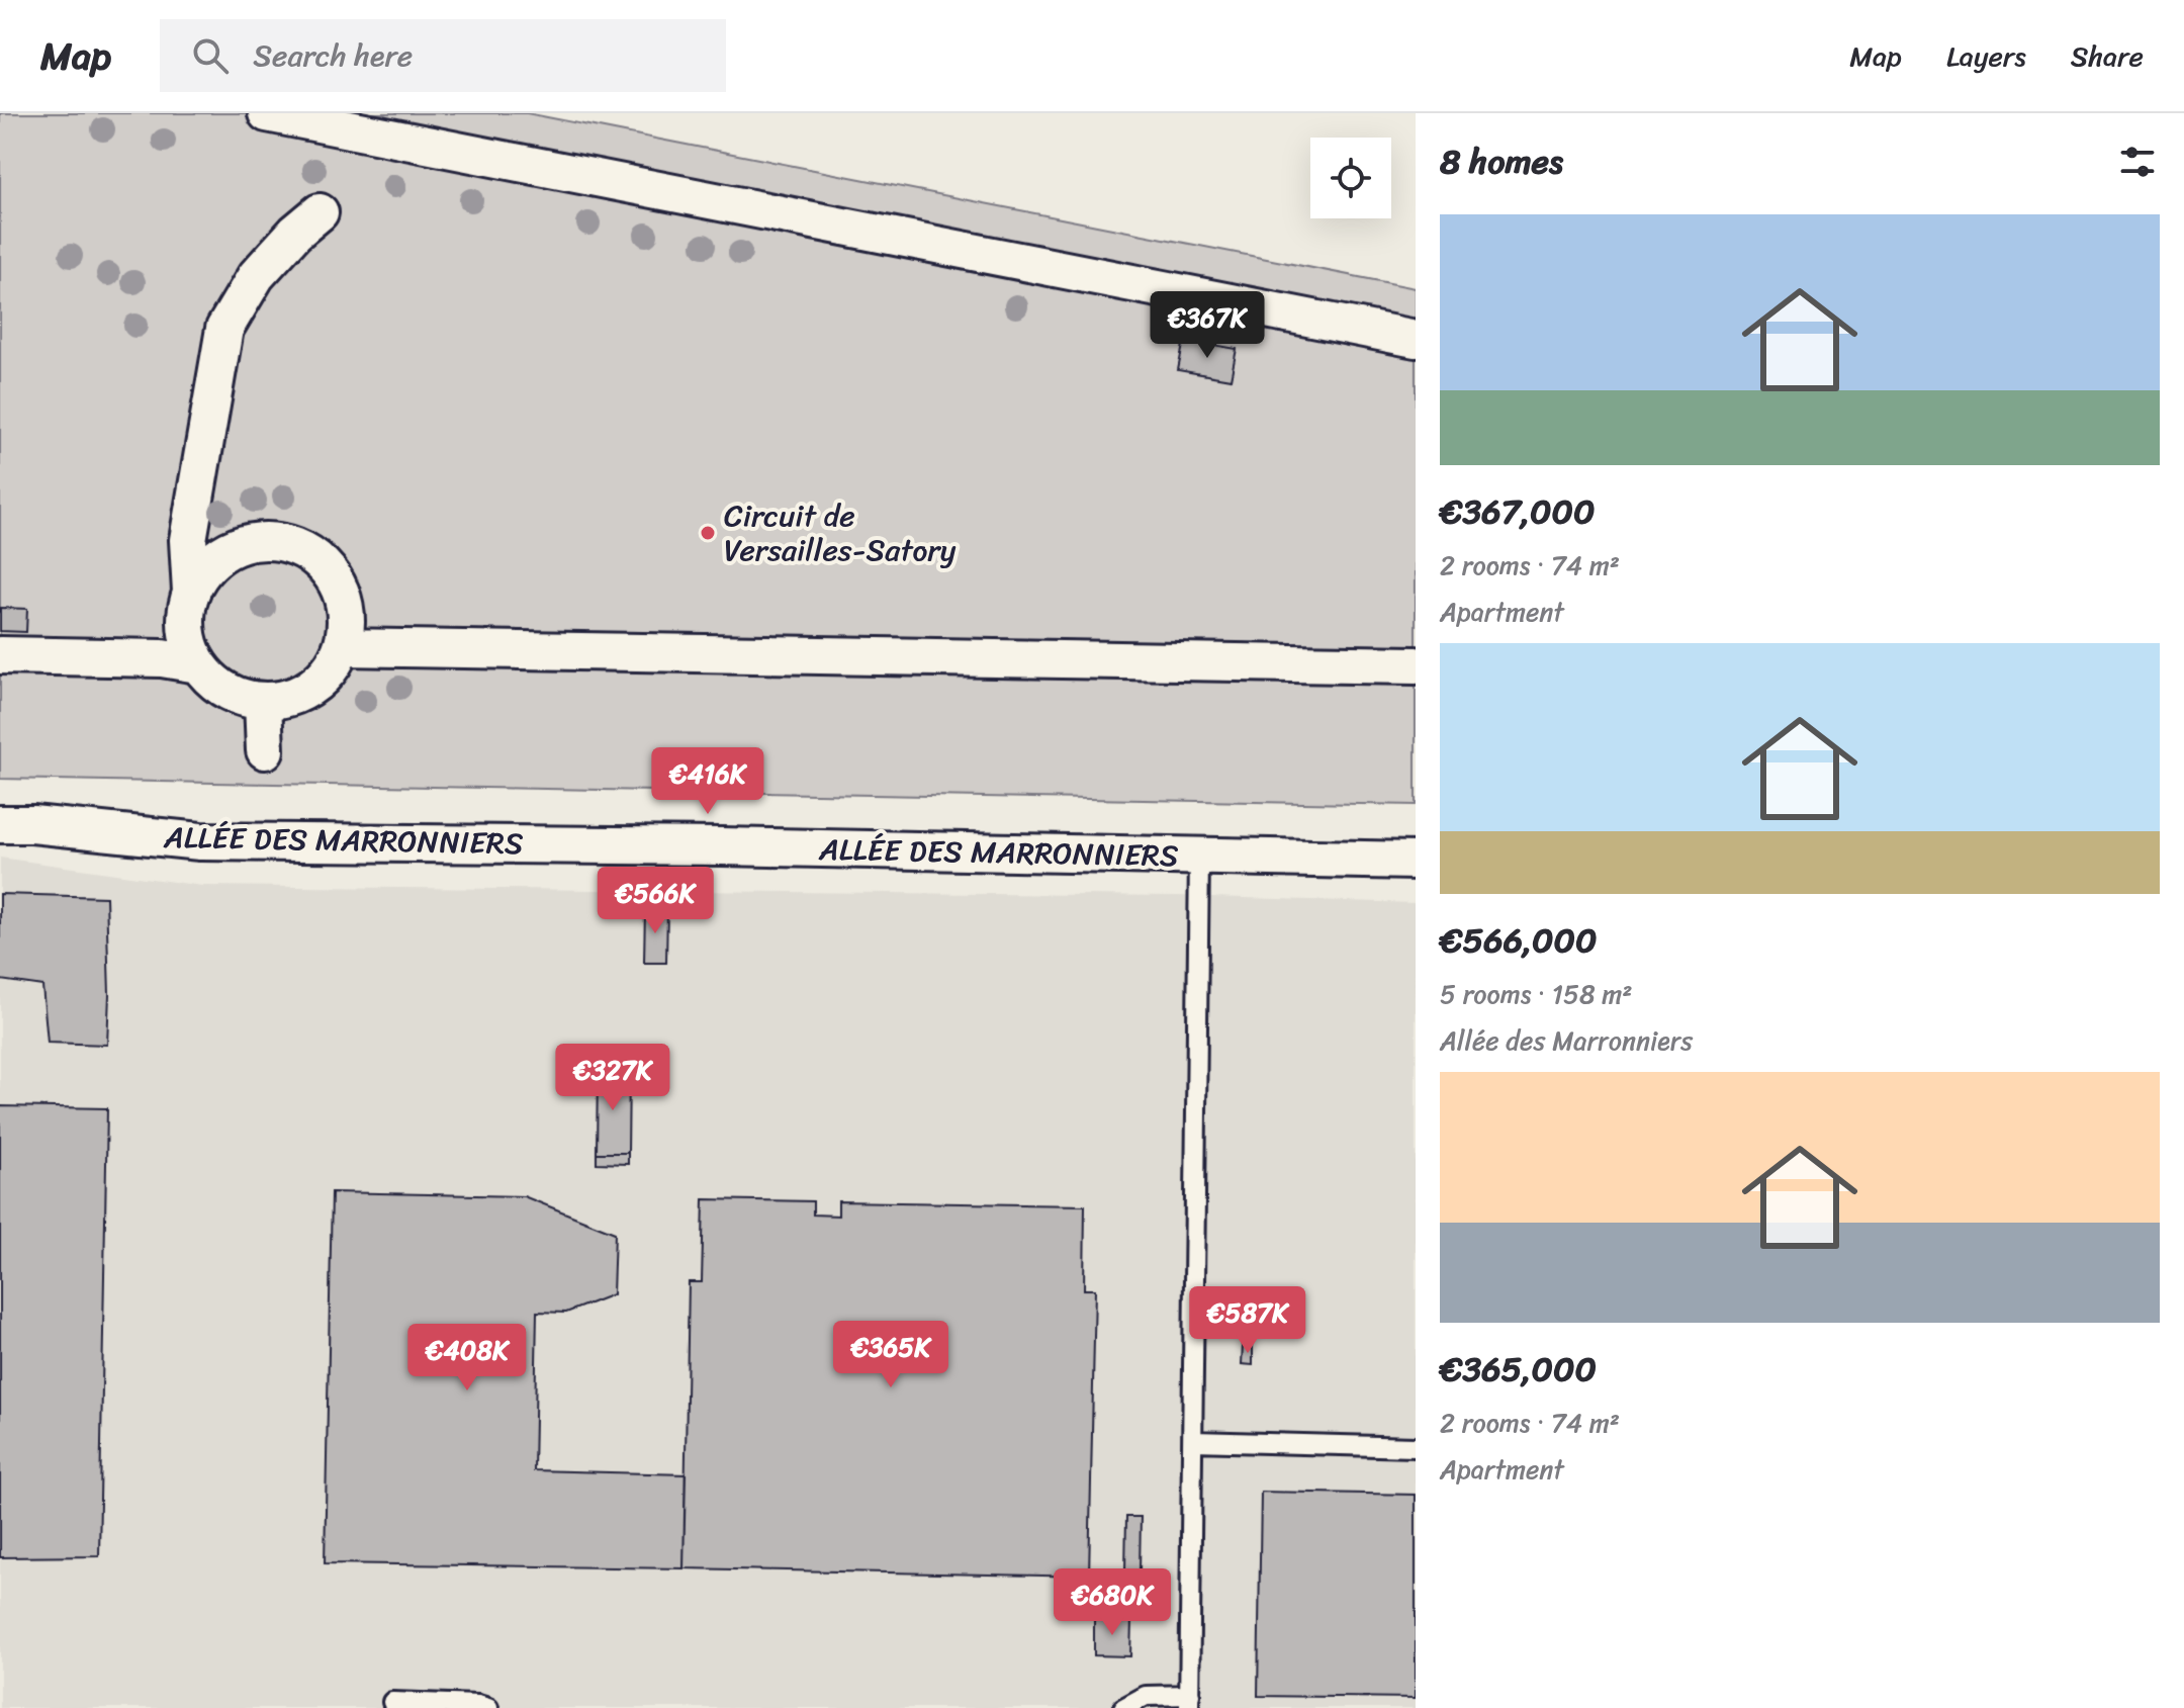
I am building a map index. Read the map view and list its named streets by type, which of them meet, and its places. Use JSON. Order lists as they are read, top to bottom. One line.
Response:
{"streets":{"street":["ALLÉE DES MARRONNIERS"]},"places":["Circuit de Versailles-Satory"],"page":{"header":"Map","search":"Search here","nav":["Map","Layers","Share"],"heading":"8 homes","list":[{"name":"€367,000","note":"2 rooms · 74 m² · Apartment"},{"name":"€566,000","note":"5 rooms · 158 m² · Allée des Marronniers"},{"name":"€365,000","note":"2 rooms · 74 m² · Apartment"}],"price":["€367K","€416K","€566K","€327K","€587K","€365K","€408K","€680K"]}}
